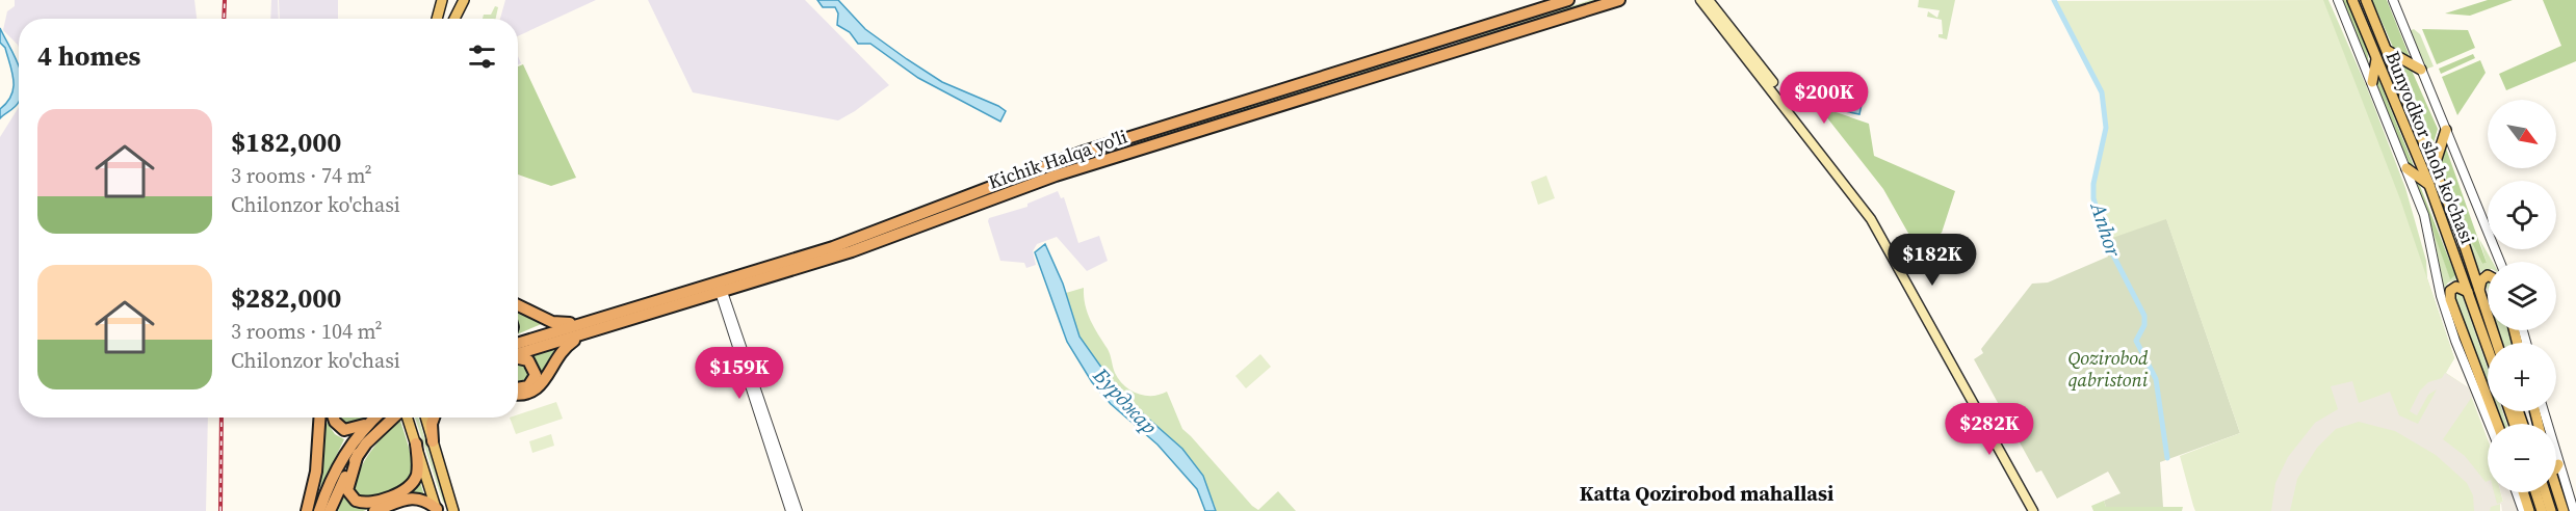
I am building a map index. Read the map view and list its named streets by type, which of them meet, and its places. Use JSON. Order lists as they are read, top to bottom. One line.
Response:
{"streets":{"highway":["Kichik Halqa yo'li"],"main road":["Bunyodkor shoh ko'chasi"]},"districts":["Katta Qozirobod mahallasi"],"water":["Anhor","Бурджар"],"parks":["Qozirobod qabristoni"],"north":"bottom right","page":{"heading":"4 homes","price":["$200K","$182K","$159K","$282K"],"list":[{"name":"$182,000","note":"3 rooms · 74 m² · Chilonzor ko'chasi"},{"name":"$282,000","note":"3 rooms · 104 m² · Chilonzor ko'chasi"}],"map_buttons":["+","−"]}}
